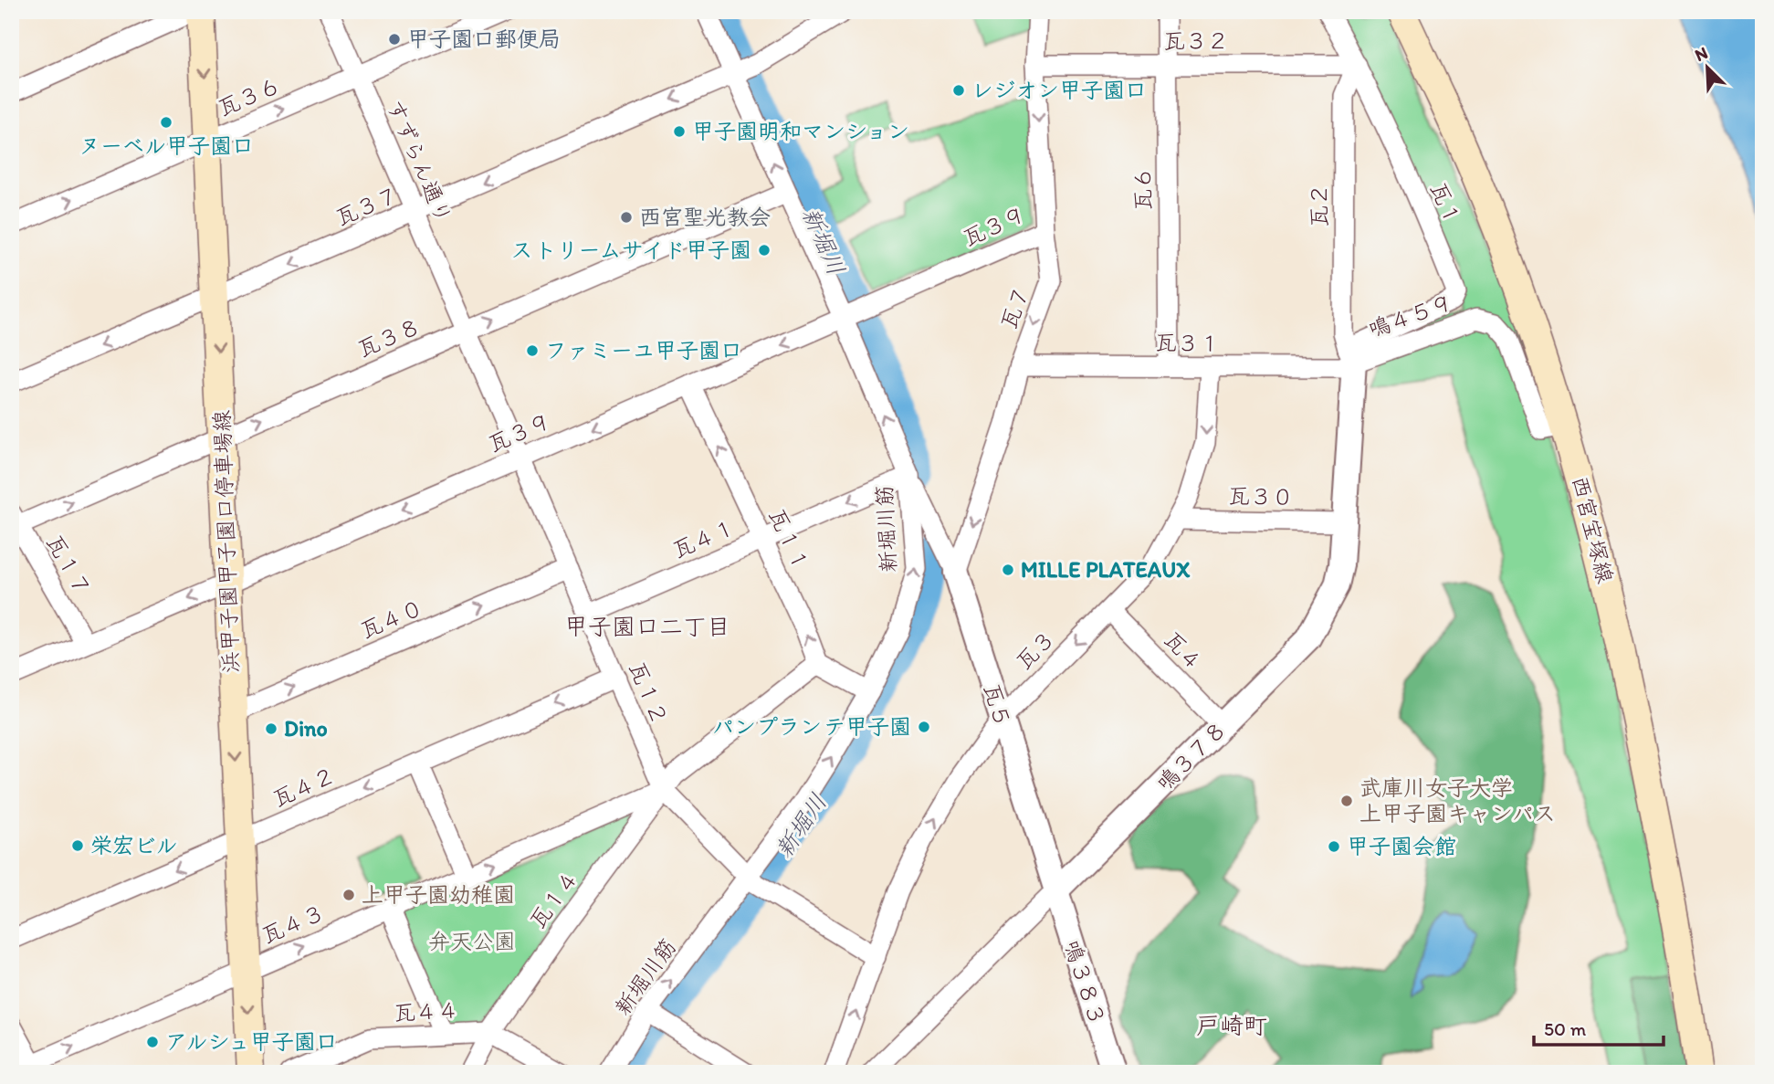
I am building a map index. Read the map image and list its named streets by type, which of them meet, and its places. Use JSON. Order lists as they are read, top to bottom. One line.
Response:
{"streets":{"main road":["西宮宝塚線","浜甲子園甲子園口停車場線"],"street":["瓦３２","瓦３６","すずらん通り","瓦６","瓦１","瓦２","瓦３７","瓦３９","瓦７","鳴４５９","瓦３８","瓦３１","瓦３０","新堀川筋","瓦４１","瓦１１","瓦１７","瓦４０","瓦３","瓦４","瓦１２","瓦５","鳴３７８","瓦４２","瓦１４","瓦４３","鳴３８３","瓦４４"]},"crossings":[["瓦３２","瓦６"],["瓦３２","瓦１"],["瓦３２","瓦２"],["瓦３２","瓦７"],["瓦３６","すずらん通り"],["瓦３６","浜甲子園甲子園口停車場線"],["すずらん通り","瓦３７"],["すずらん通り","瓦３８"],["すずらん通り","瓦１２"],["瓦６","瓦３１"],["瓦１","瓦２"],["瓦１","鳴４５９"],["瓦１","瓦３１"],["瓦１","鳴３７８"],["瓦２","鳴４５９"],["瓦２","瓦３１"],["瓦２","鳴３７８"],["瓦３７","新堀川筋"],["瓦３７","浜甲子園甲子園口停車場線"],["瓦３９","瓦７"],["瓦３９","新堀川筋"],["瓦３９","瓦１１"],["瓦３９","浜甲子園甲子園口停車場線"],["瓦３９","瓦１７"],["瓦３９","瓦１２"],["瓦７","瓦３１"],["瓦７","瓦５"],["鳴４５９","瓦３１"],["鳴４５９","西宮宝塚線"],["鳴４５９","鳴３７８"],["瓦３８","新堀川筋"],["瓦３８","浜甲子園甲子園口停車場線"],["瓦３８","瓦１７"],["瓦３８","瓦１２"],["瓦３１","瓦３"],["瓦３１","鳴３７８"],["瓦３０","瓦３"],["瓦３０","鳴３７８"],["新堀川筋","瓦４１"],["新堀川筋","瓦１２"],["新堀川筋","瓦５"],["瓦４１","瓦１１"],["瓦４１","瓦１２"],["瓦４１","瓦５"],["瓦１１","瓦１４"],["浜甲子園甲子園口停車場線","瓦４０"],["浜甲子園甲子園口停車場線","瓦４２"],["浜甲子園甲子園口停車場線","瓦４３"],["瓦４０","瓦１２"],["瓦３","瓦４"],["瓦３","瓦１２"],["瓦３","瓦５"],["瓦４","鳴３７８"],["瓦１２","瓦４２"],["瓦１２","瓦１４"],["瓦１２","瓦４３"],["瓦５","鳴３７８"],["瓦５","鳴３８３"],["鳴３７８","鳴３８３"],["瓦１４","瓦４３"],["瓦１４","瓦４４"]],"one_way":["瓦３７","瓦３９","瓦７","瓦３８","新堀川筋","瓦４１","瓦１１","浜甲子園甲子園口停車場線","瓦４０","瓦４２","瓦４３"],"districts":["甲子園口二丁目","戸崎町"],"water":["新堀川"],"parks":["弁天公園"],"places":["甲子園口郵便局","レジオン甲子園口","ヌーベル甲子園口","甲子園明和マンション","西宮聖光教会","ストリームサイド甲子園","ファミーユ甲子園口","MILLE PLATEAUX","パンプランテ甲子園","Dino","武庫川女子大学 上甲子園キャンパス","栄宏ビル","甲子園会館","上甲子園幼稚園","アルシュ甲子園口"],"scale_bar":"50 m","north":"top left"}
